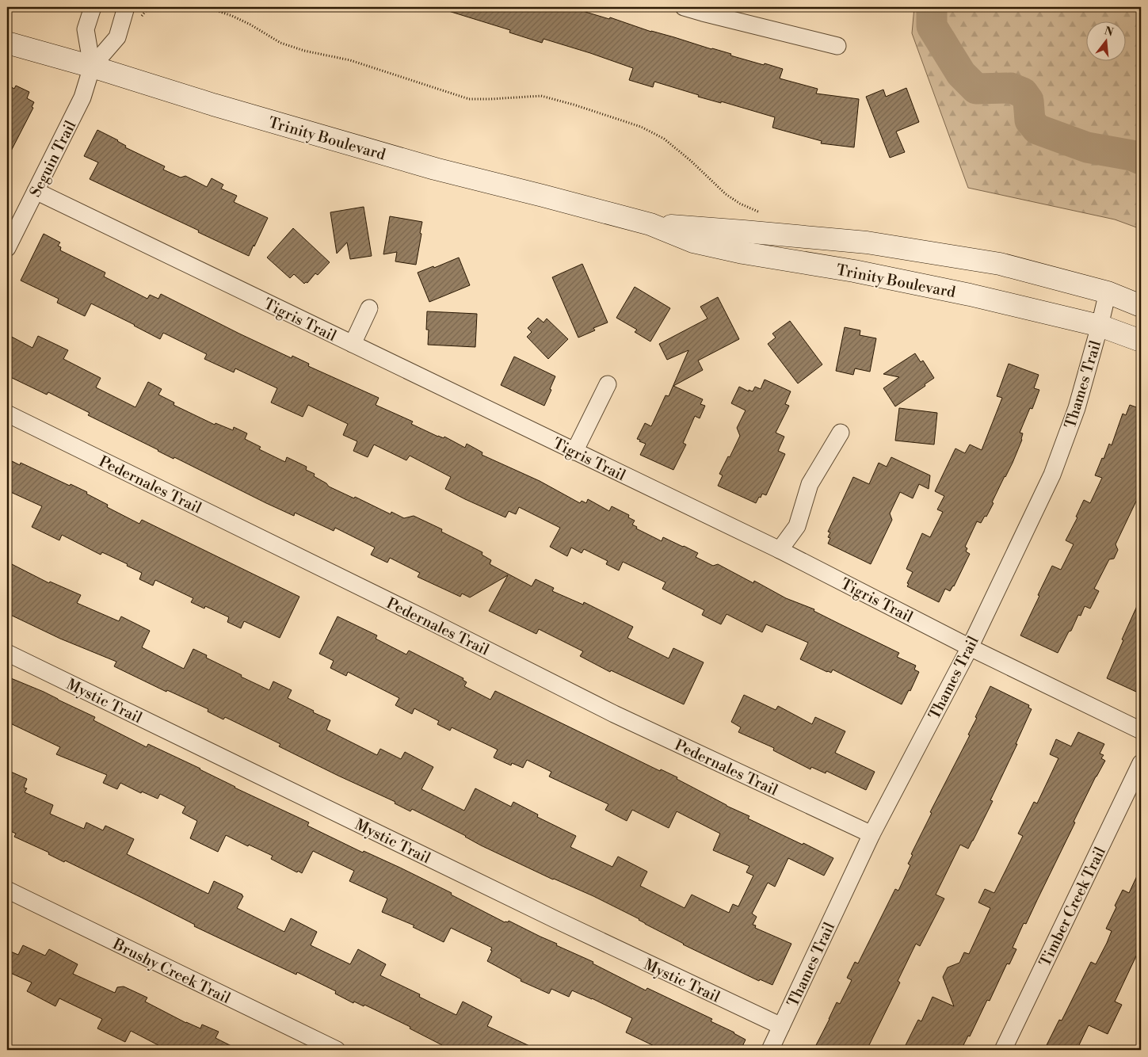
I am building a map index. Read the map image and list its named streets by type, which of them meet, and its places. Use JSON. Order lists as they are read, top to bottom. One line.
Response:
{"streets":{"main road":["Trinity Boulevard"],"street":["Seguin Trail","Tigris Trail","Thames Trail","Pedernales Trail","Mystic Trail","Timber Creek Trail","Brushy Creek Trail"]},"crossings":[["Trinity Boulevard","Seguin Trail"],["Trinity Boulevard","Thames Trail"],["Seguin Trail","Tigris Trail"],["Tigris Trail","Thames Trail"],["Thames Trail","Pedernales Trail"],["Thames Trail","Mystic Trail"]],"north":"top"}
